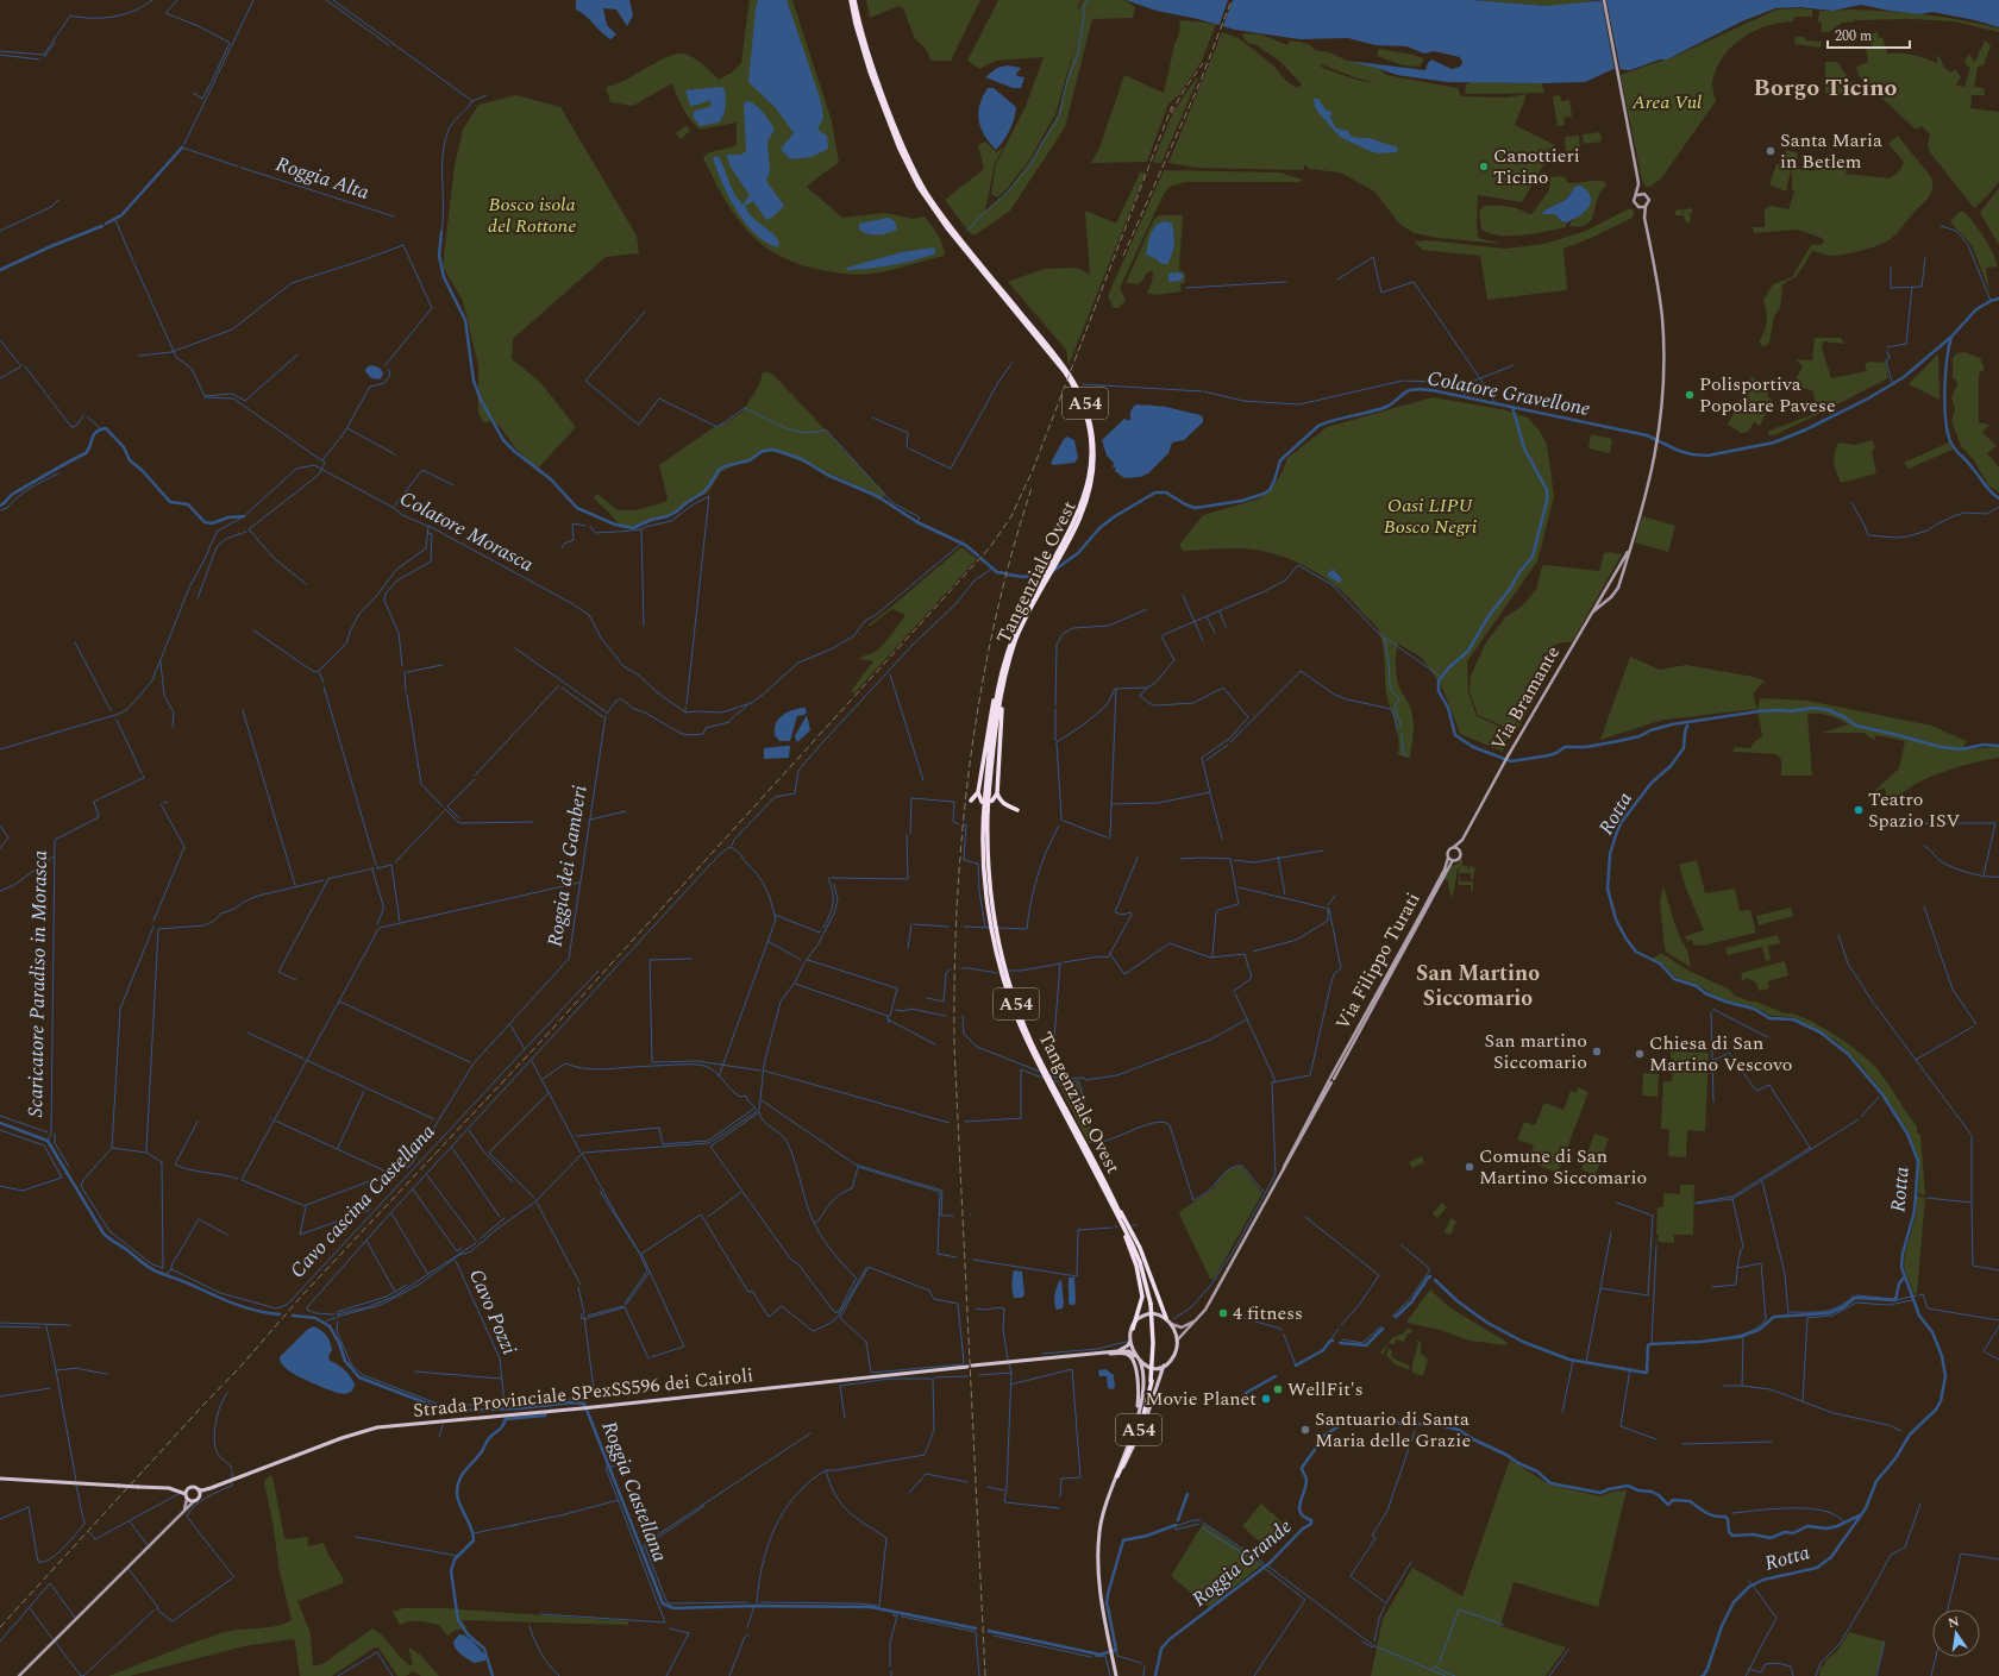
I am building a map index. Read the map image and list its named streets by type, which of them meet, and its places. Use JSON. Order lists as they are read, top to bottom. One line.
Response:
{"streets":{"highway":["A54","Tangenziale Ovest"],"main road":["Via Bramante","Via Filippo Turati","Strada Provinciale SPexSS596 dei Cairoli"]},"crossings":[["A54","Tangenziale Ovest"],["Via Filippo Turati","Strada Provinciale SPexSS596 dei Cairoli"]],"districts":["Borgo Ticino","San Martino Siccomario"],"water":["Roggia Alta","Colatore Gravellone","Colatore Morasca","Rotta","Roggia dei Gamberi","Scaricatore Paradiso in Morasca","Cavo cascina Castellana","Cavo Pozzi","Roggia Castellana","Roggia Grande"],"parks":["Area Vul","Bosco isola del Rottone","Oasi LIPU Bosco Negri"],"places":["Santa Maria in Betlem","Canottieri Ticino","Polisportiva Popolare Pavese","Teatro Spazio ISV","San martino Siccomario","Chiesa di San Martino Vescovo","Comune di San Martino Siccomario","4 fitness","WellFit's","Movie Planet","Santuario di Santa Maria delle Grazie"],"scale_bar":"200 m","north":"top"}
